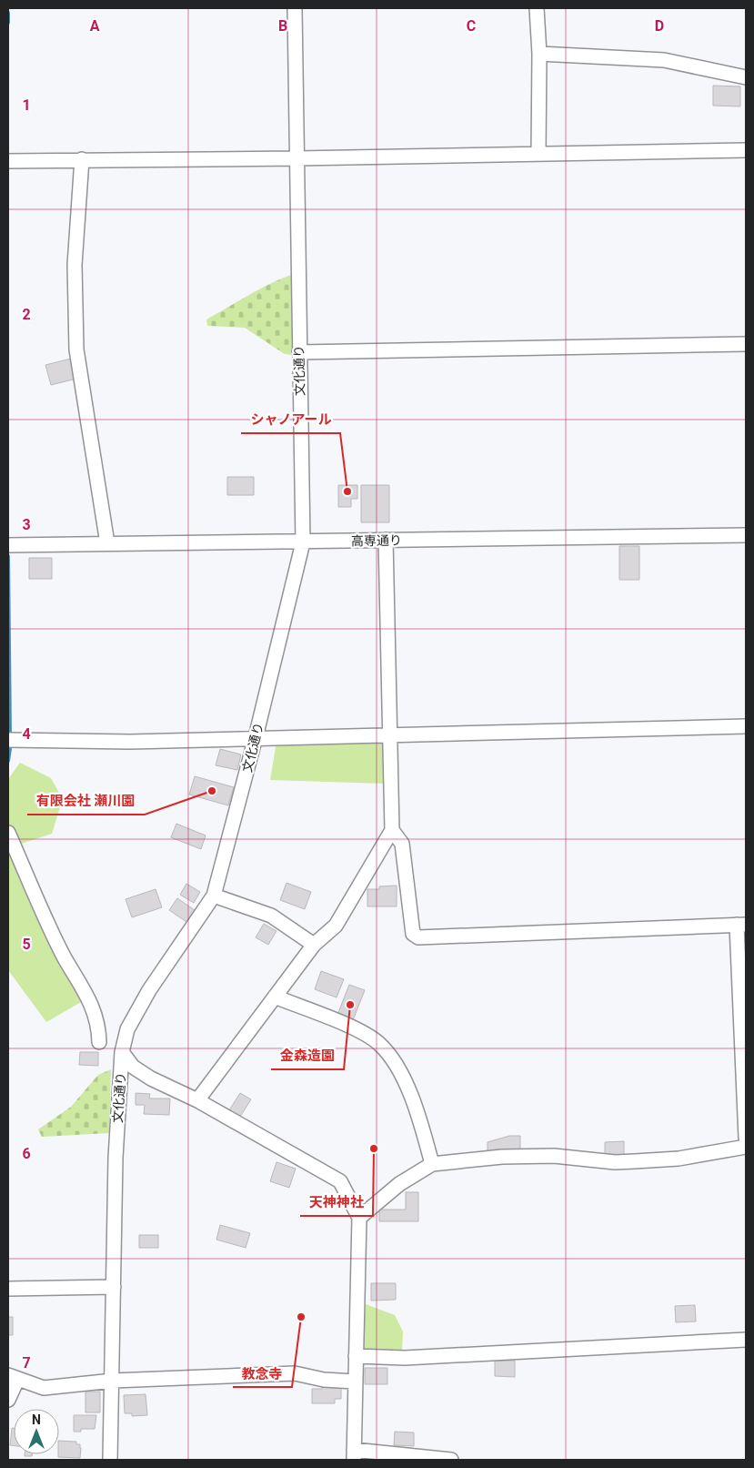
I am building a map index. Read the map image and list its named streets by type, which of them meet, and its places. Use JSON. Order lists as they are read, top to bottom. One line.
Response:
{"streets":{"street":["文化通り","高専通り"]},"crossings":[["文化通り","高専通り"]],"places":["シャノアール","有限会社 瀬川園","金森造園","天神神社","教念寺"],"north":"top","grid":{"columns":["A","B","C","D"],"rows":["1","2","3","4","5","6","7"]}}
